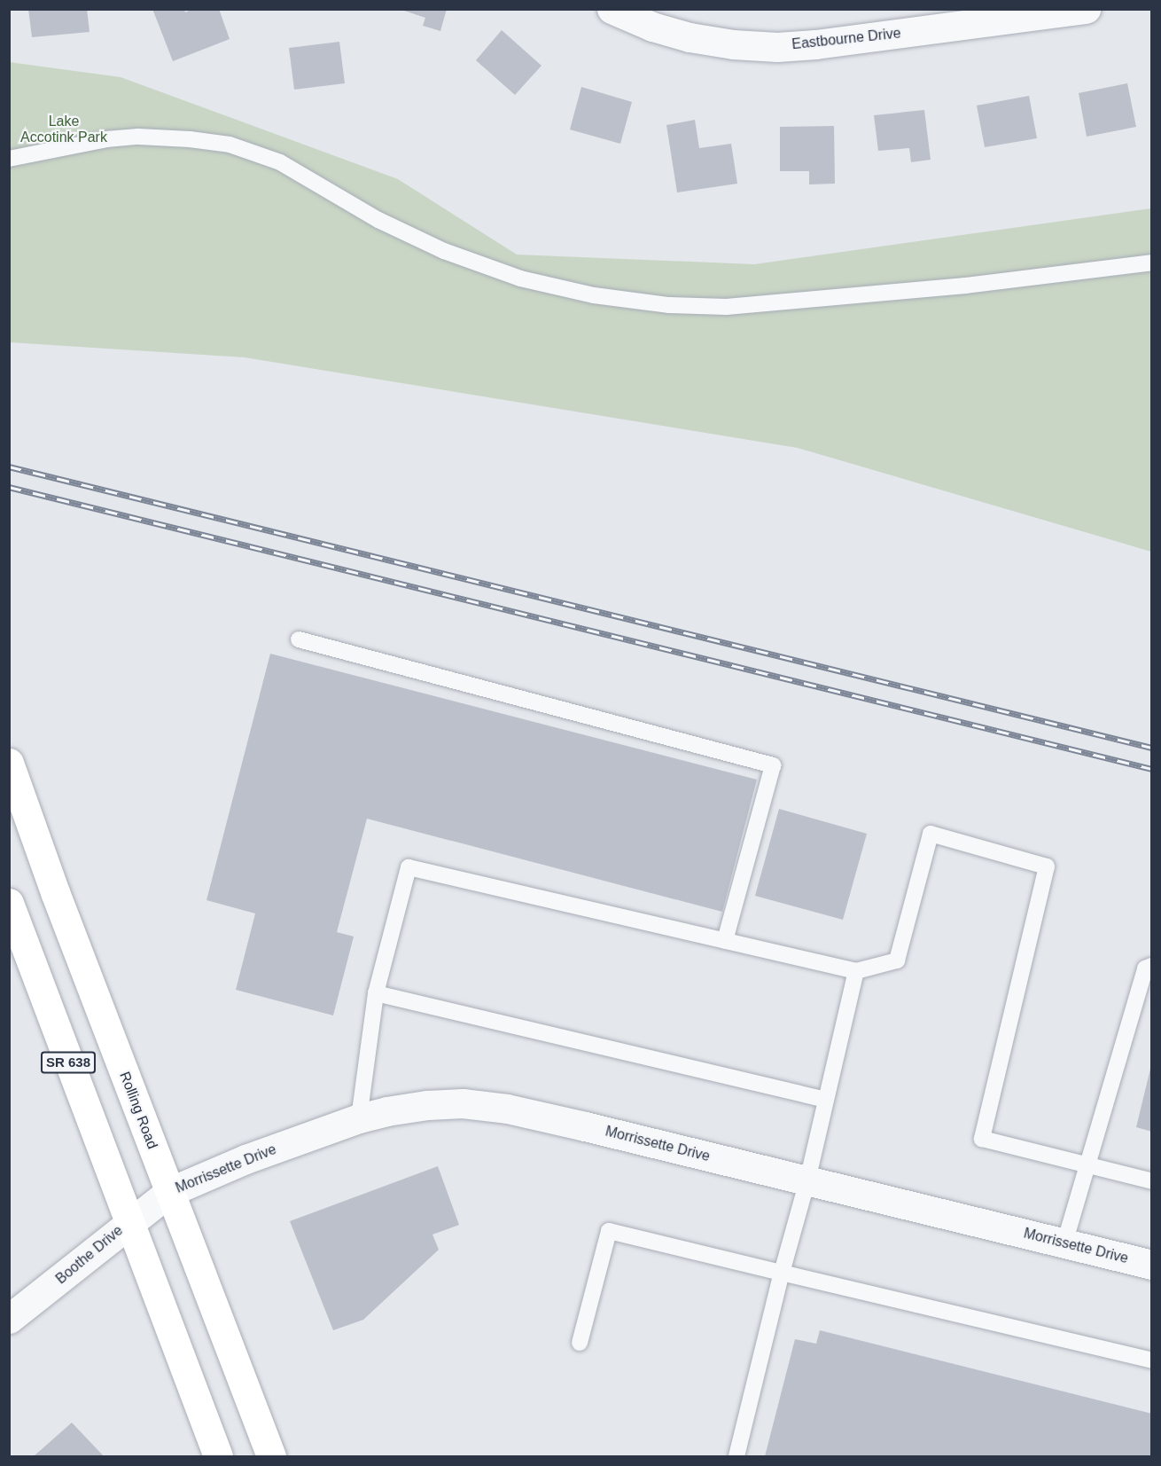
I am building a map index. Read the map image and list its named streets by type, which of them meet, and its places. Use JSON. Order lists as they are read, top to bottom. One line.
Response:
{"streets":{"main road":["SR 638","Rolling Road"],"street":["Eastbourne Drive","Morrissette Drive","Boothe Drive"]},"crossings":[["SR 638","Boothe Drive"],["Rolling Road","Morrissette Drive"],["Rolling Road","Boothe Drive"],["Morrissette Drive","Boothe Drive"]],"parks":["Lake Accotink Park"]}
